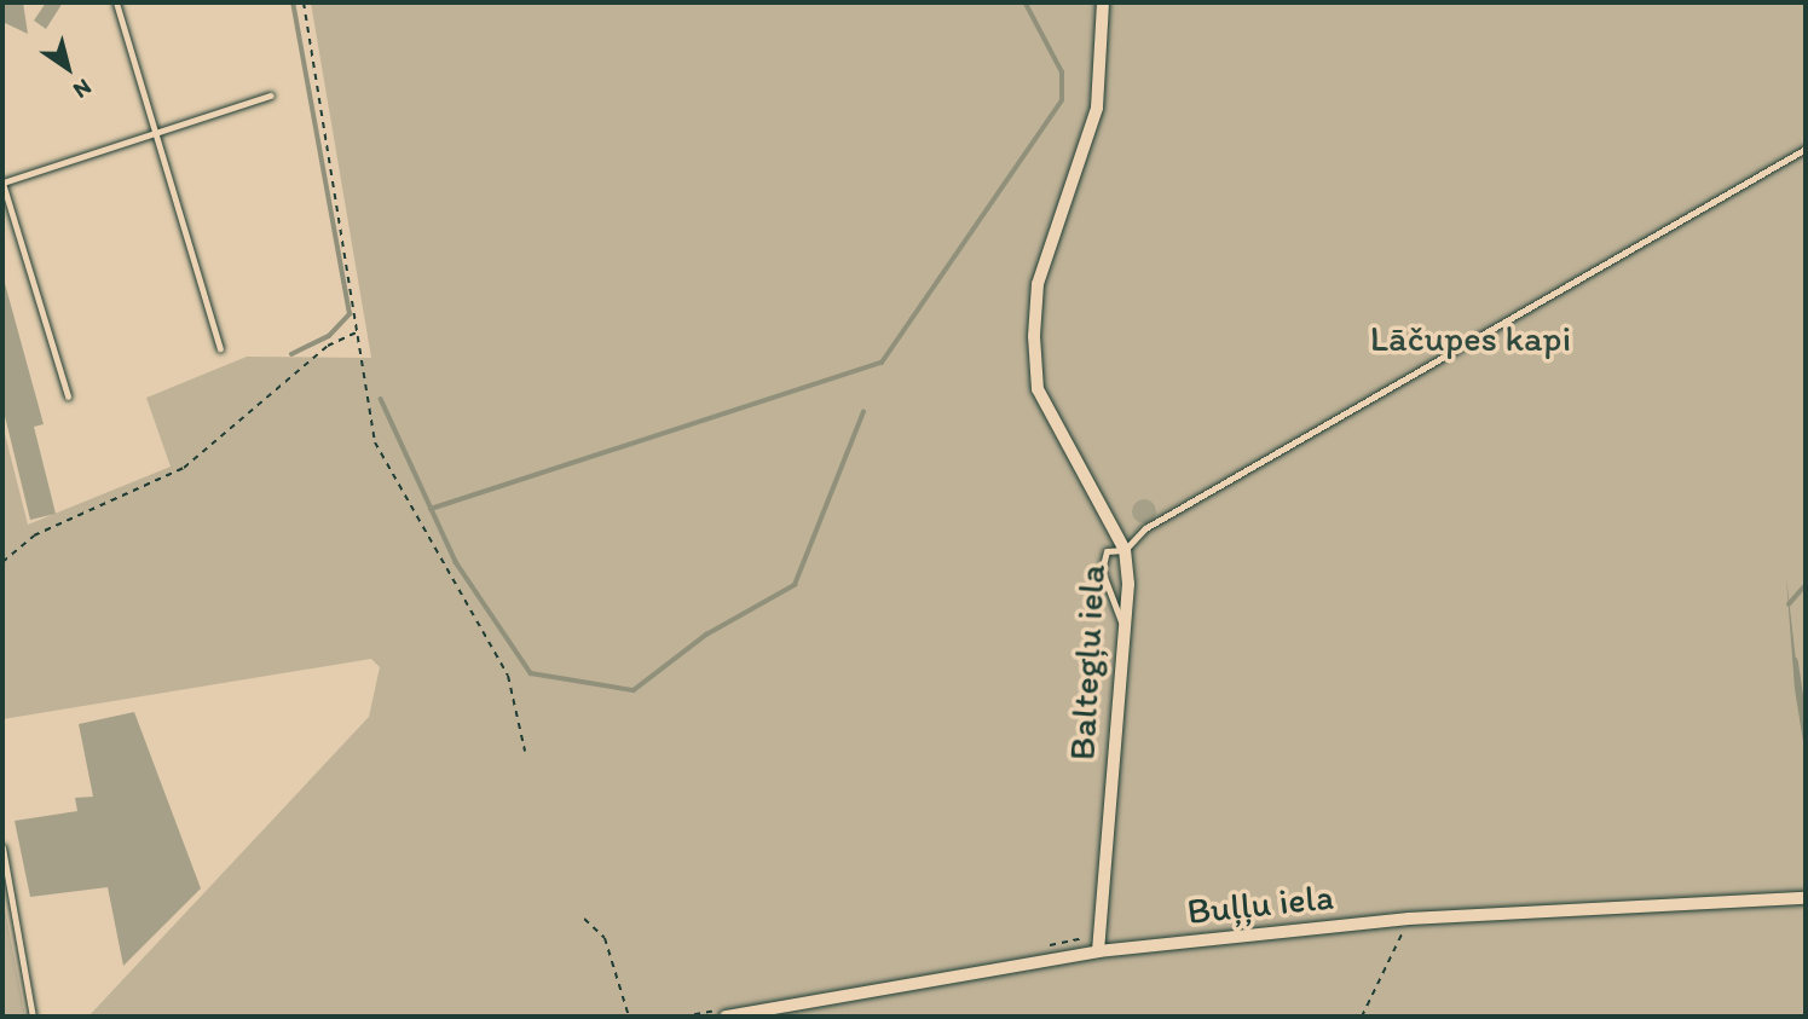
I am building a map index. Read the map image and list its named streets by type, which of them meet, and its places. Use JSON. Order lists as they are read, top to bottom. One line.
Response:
{"streets":{"street":["Baltegļu iela","Buļļu iela"]},"crossings":[["Baltegļu iela","Buļļu iela"]],"parks":["Lāčupes kapi"],"north":"bottom right"}
